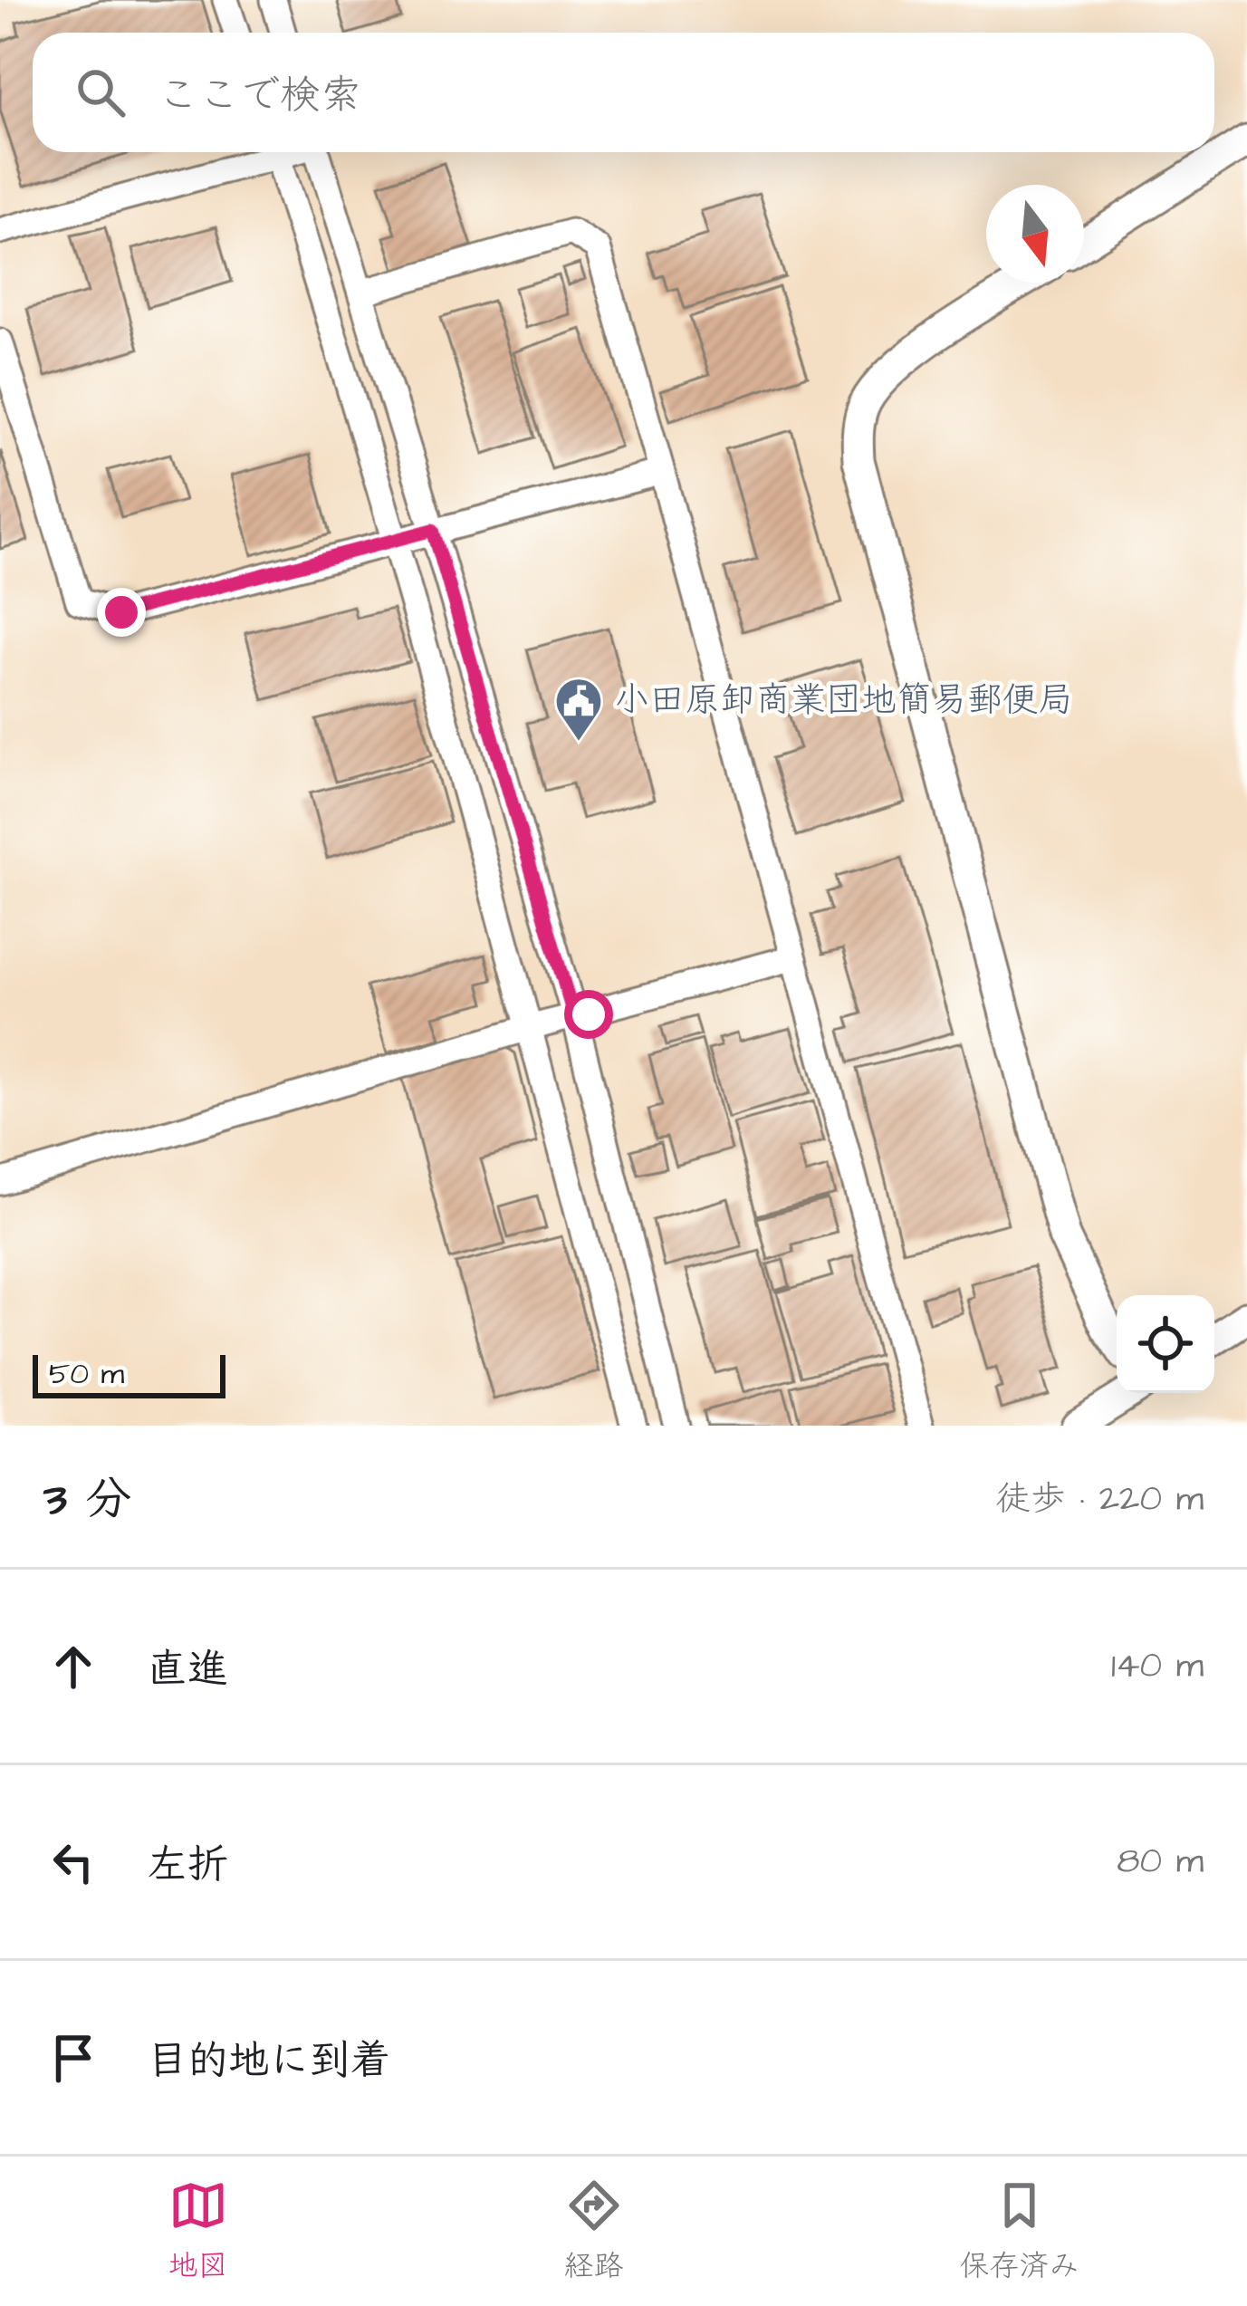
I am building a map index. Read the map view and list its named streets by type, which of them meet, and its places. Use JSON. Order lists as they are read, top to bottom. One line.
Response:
{"places":{"public building":["小田原卸商業団地簡易郵便局"]},"scale_bar":"50 m","north":"bottom","page":{"search":"ここで検索","scale":"50 m","heading":["3 分","徒歩 · 220 m"],"list":[["直進","140 m"],["左折","80 m"],"目的地に到着"],"nav":["地図","経路","保存済み"]}}
